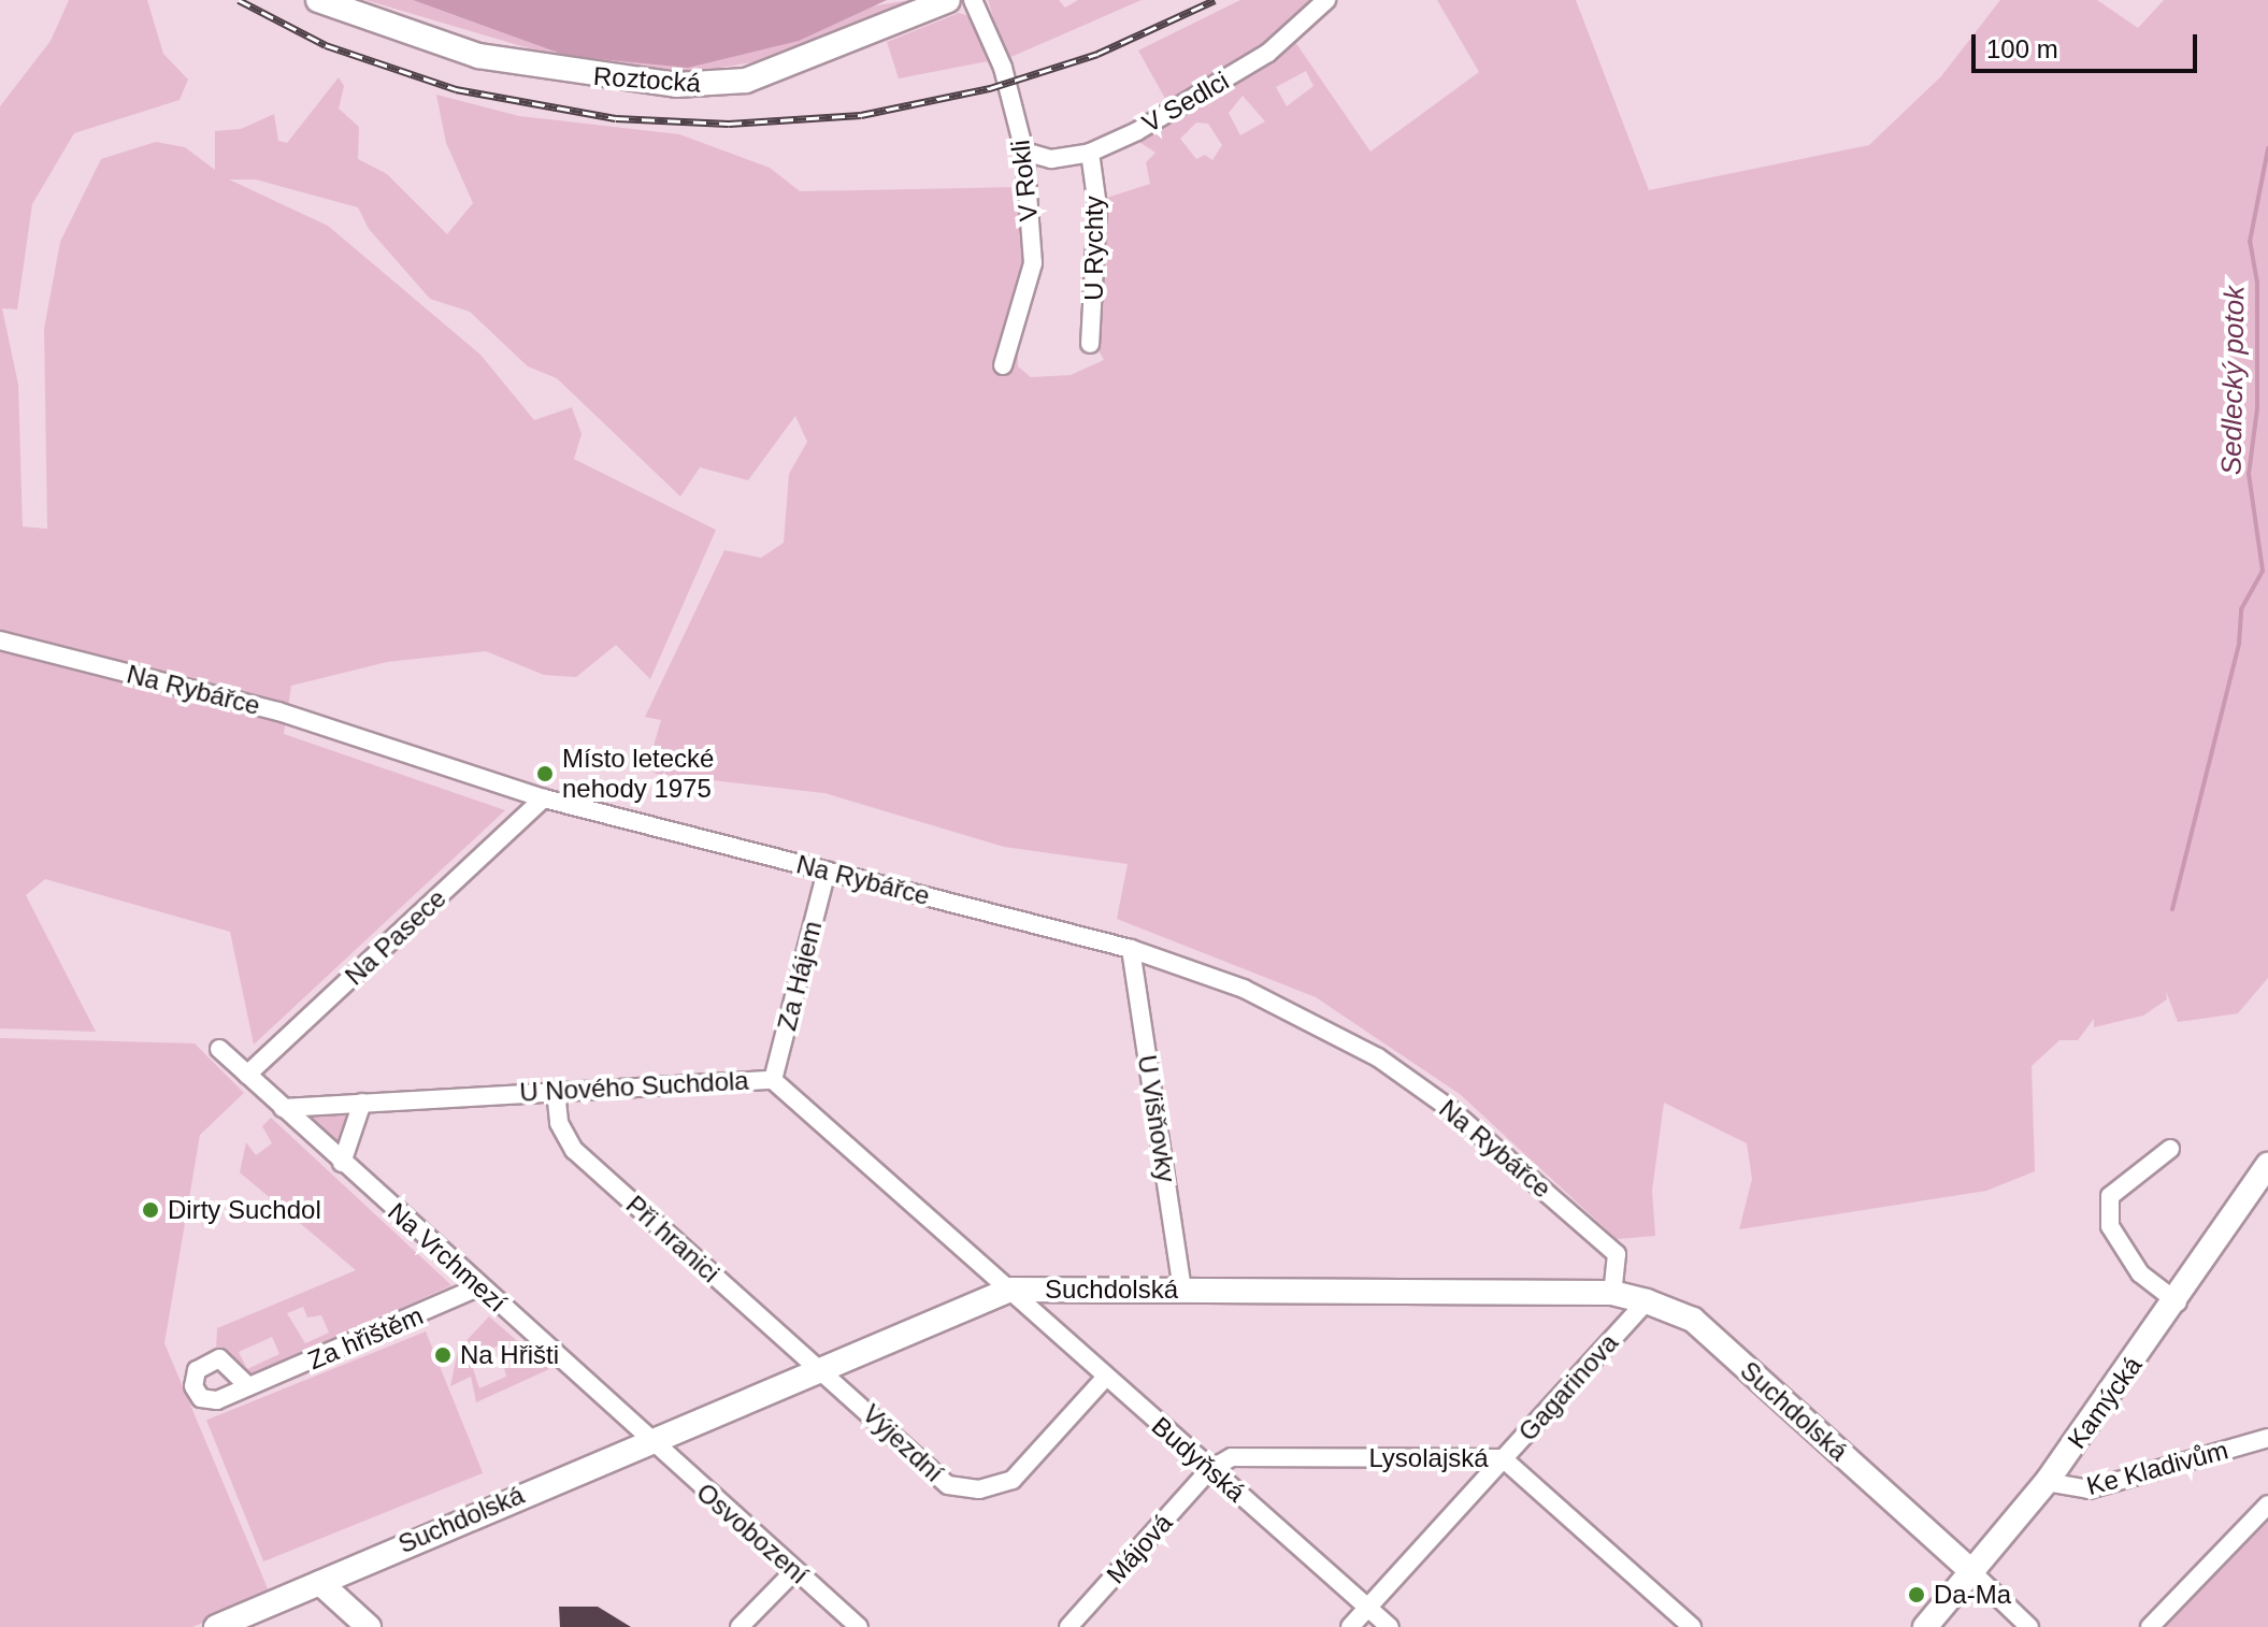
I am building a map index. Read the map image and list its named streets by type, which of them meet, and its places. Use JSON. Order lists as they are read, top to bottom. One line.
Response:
{"streets":{"street":["Roztocká","V Sedlci","V Rokli","U Rychty","Na Rybářce","Na Pasece","Za Hájem","U Nového Suchdola","U Višňovky","Při hranici","Na Vrchmezí","Suchdolská","Za hřištěm","Gagarinova","Kamýcká","Výjezdní","Lysolajská","Budyňská","Ke Kladivům","Osvobození","Májová"]},"crossings":[["V Sedlci","V Rokli"],["V Sedlci","U Rychty"],["Na Rybářce","Na Pasece"],["Na Rybářce","Za Hájem"],["Na Rybářce","U Višňovky"],["Na Rybářce","Suchdolská"],["Na Pasece","Na Vrchmezí"],["Za Hájem","U Nového Suchdola"],["U Nového Suchdola","Při hranici"],["U Nového Suchdola","Na Vrchmezí"],["U Nového Suchdola","Suchdolská"],["U Nového Suchdola","Budyňská"],["U Višňovky","Suchdolská"],["Při hranici","Suchdolská"],["Při hranici","Výjezdní"],["Na Vrchmezí","Suchdolská"],["Na Vrchmezí","Za hřištěm"],["Na Vrchmezí","Osvobození"],["Suchdolská","Gagarinova"],["Suchdolská","Kamýcká"],["Suchdolská","Výjezdní"],["Suchdolská","Budyňská"],["Suchdolská","Osvobození"],["Gagarinova","Lysolajská"],["Gagarinova","Budyňská"],["Kamýcká","Ke Kladivům"],["Výjezdní","Budyňská"],["Lysolajská","Budyňská"],["Lysolajská","Májová"],["Budyňská","Májová"]],"water":["Sedlecký potok"],"places":["Místo letecké nehody 1975","Dirty Suchdol","Na Hřišti","Da-Ma"],"scale_bar":"100 m"}
